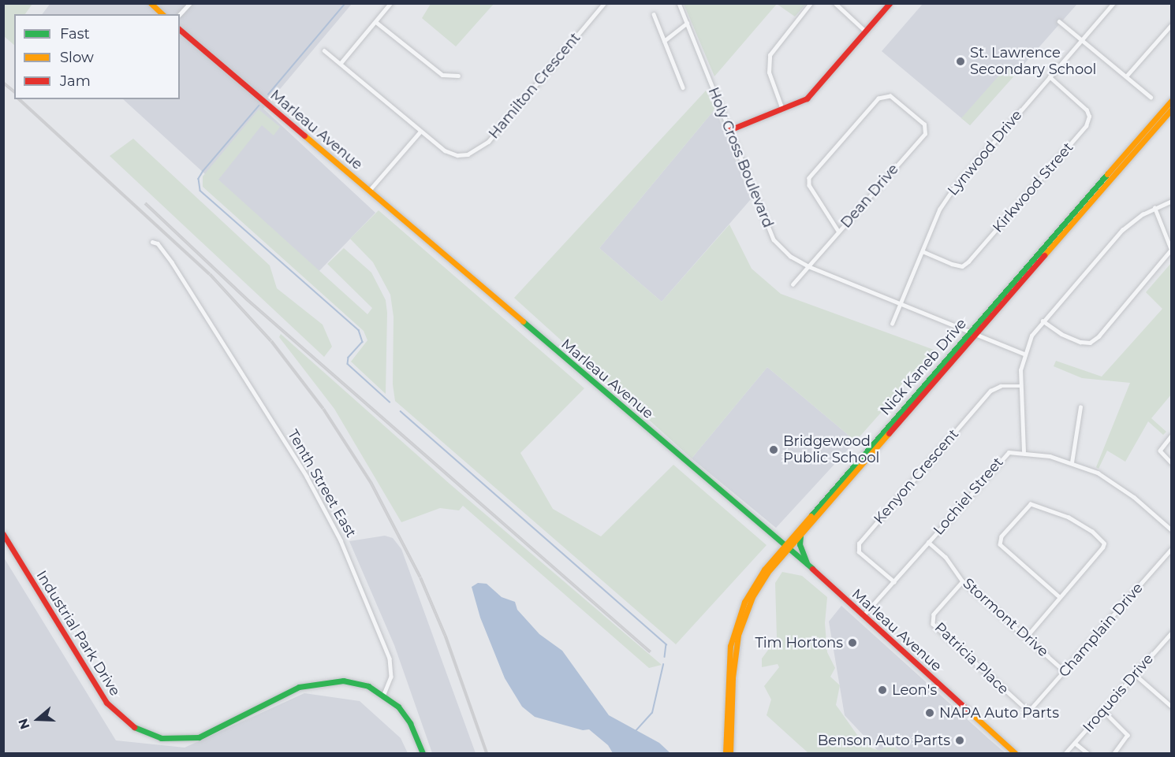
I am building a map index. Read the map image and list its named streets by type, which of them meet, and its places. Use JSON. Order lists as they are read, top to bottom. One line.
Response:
{"streets":{"street":["Hamilton Crescent","Marleau Avenue","Lynwood Drive","Holy Cross Boulevard","Kirkwood Street","Dean Drive","Nick Kaneb Drive","Kenyon Crescent","Tenth Street East","Lochiel Street","Stormont Drive","Champlain Drive","Industrial Park Drive","Patricia Place","Iroquois Drive"]},"crossings":[["Marleau Avenue","Nick Kaneb Drive"],["Marleau Avenue","Lochiel Street"],["Lynwood Drive","Holy Cross Boulevard"],["Lynwood Drive","Kirkwood Street"],["Holy Cross Boulevard","Dean Drive"],["Holy Cross Boulevard","Nick Kaneb Drive"],["Kenyon Crescent","Lochiel Street"],["Tenth Street East","Industrial Park Drive"],["Lochiel Street","Stormont Drive"],["Stormont Drive","Champlain Drive"],["Stormont Drive","Patricia Place"],["Champlain Drive","Patricia Place"]],"places":["St. Lawrence Secondary School","Bridgewood Public School","Tim Hortons","Leon's","NAPA Auto Parts","Benson Auto Parts"],"legend":["Fast","Slow","Jam"],"north":"left"}
